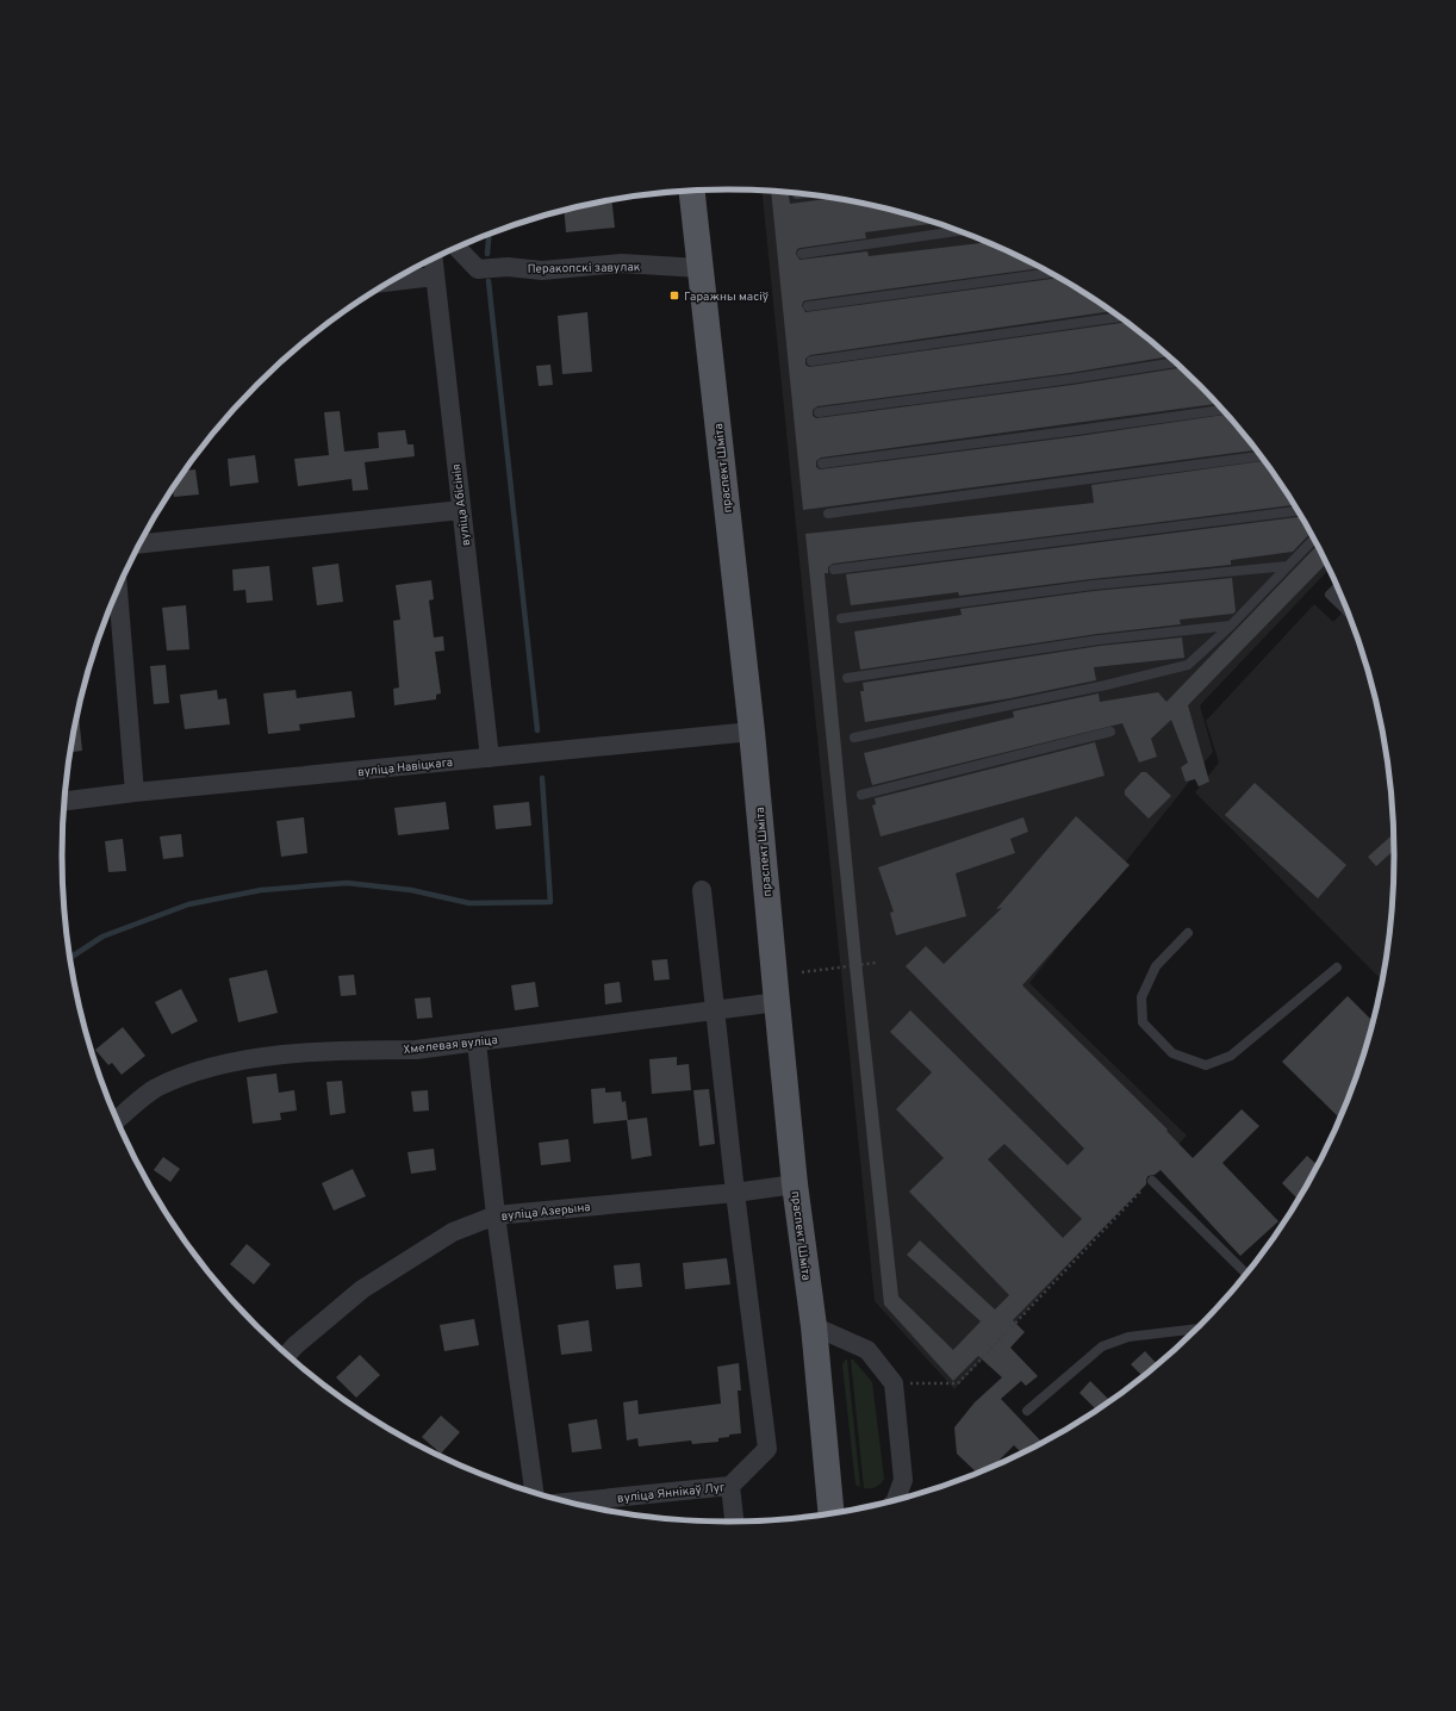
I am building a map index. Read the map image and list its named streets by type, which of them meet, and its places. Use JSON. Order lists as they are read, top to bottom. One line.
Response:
{"streets":{"main road":["праспект Шміта"],"street":["Перакопскі завулак","вуліца Абісінія","вуліца Навіцкага","Хмелевая вуліца","вуліца Азерына","вуліца Яннікаў Луг"]},"crossings":[["Перакопскі завулак","праспект Шміта"],["праспект Шміта","вуліца Навіцкага"],["праспект Шміта","Хмелевая вуліца"],["праспект Шміта","вуліца Азерына"],["вуліца Абісінія","вуліца Навіцкага"]],"places":{"transit":["Гаражны масіў"]}}
